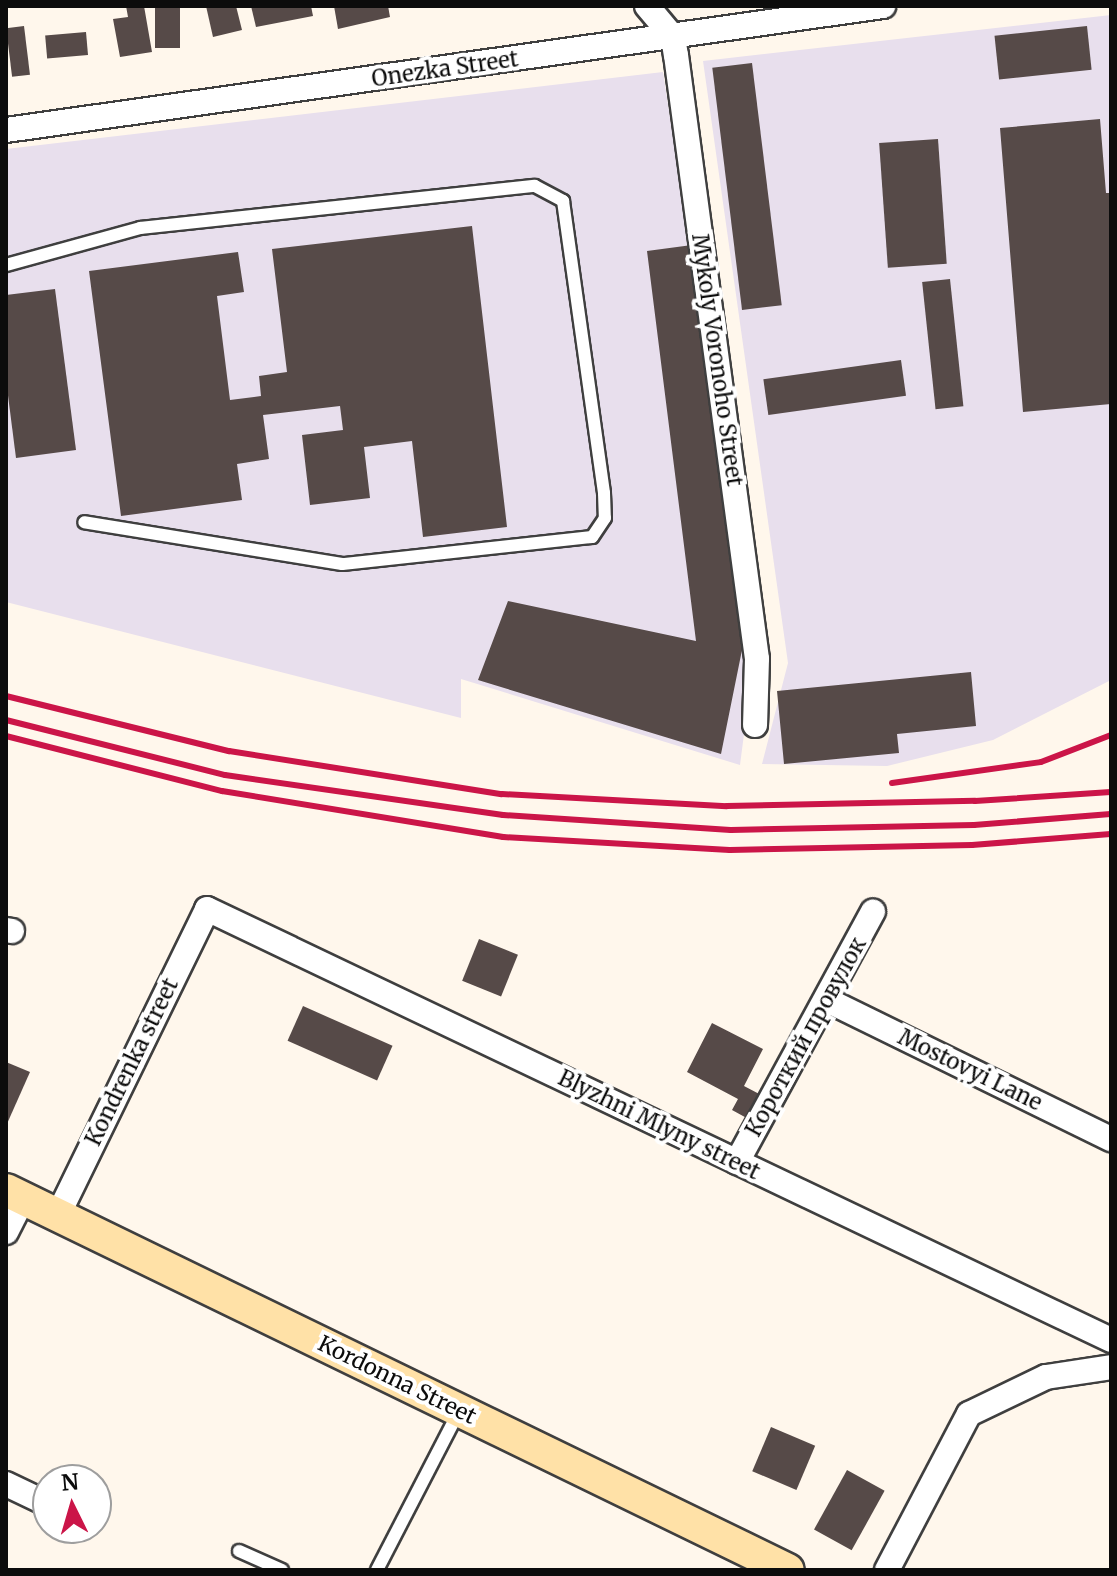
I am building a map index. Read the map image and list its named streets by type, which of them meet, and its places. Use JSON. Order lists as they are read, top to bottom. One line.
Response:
{"streets":{"main road":["Kordonna Street"],"street":["Onezka Street","Mykoly Voronoho Street","Короткий провулок","Kondrenka street","Mostovyi Lane","Blyzhni Mlyny street"]},"crossings":[["Onezka Street","Mykoly Voronoho Street"],["Короткий провулок","Mostovyi Lane"],["Короткий провулок","Blyzhni Mlyny street"],["Kondrenka street","Blyzhni Mlyny street"],["Kondrenka street","Kordonna Street"]],"north":"top"}
